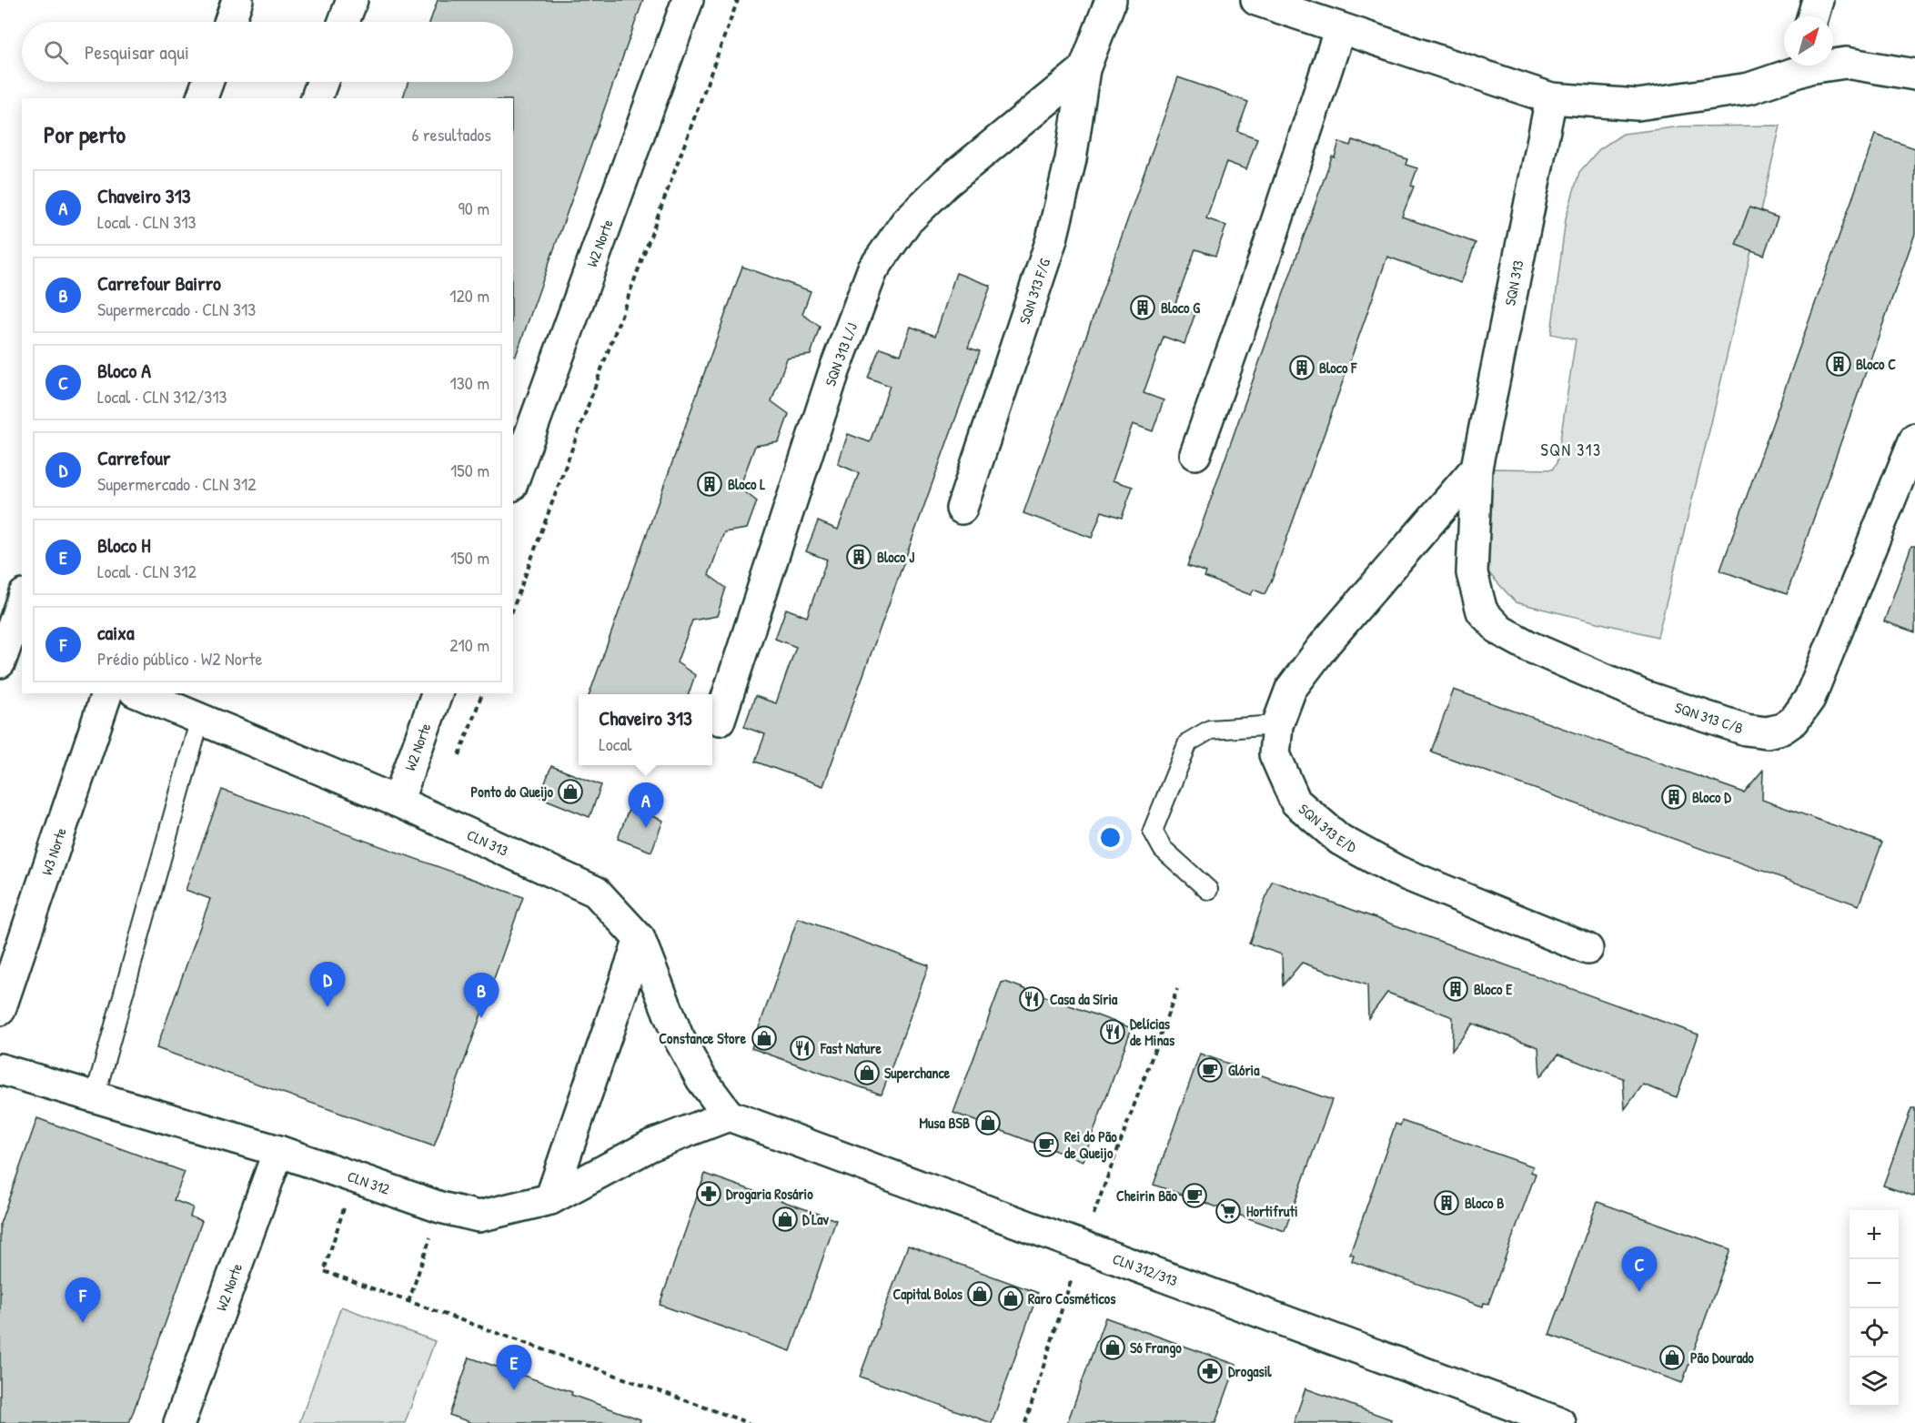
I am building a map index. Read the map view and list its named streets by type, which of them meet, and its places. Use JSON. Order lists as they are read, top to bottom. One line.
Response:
{"streets":{"street":["W2 Norte","SQN 313","SQN 313 F/G","SQN 313 L/J","SQN 313 C/B","SQN 313 E/D","CLN 313","W3 Norte","CLN 312","CLN 312/313"]},"crossings":[["W2 Norte","CLN 313"],["W2 Norte","CLN 312"],["SQN 313","SQN 313 C/B"],["SQN 313","SQN 313 E/D"],["SQN 313 F/G","SQN 313 L/J"],["SQN 313 C/B","SQN 313 E/D"],["CLN 313","CLN 312"],["CLN 313","CLN 312/313"],["CLN 312","CLN 312/313"]],"districts":["SQN 313"],"places":{"building":["Bloco G","Bloco C","Bloco F","Bloco L","Bloco J","Bloco D","Bloco E","Bloco B"],"shop":["Ponto do Queijo","Constance Store","Superchance","Musa BSB","D'Lav","Capital Bolos","Raro Cosméticos","Só Frango","Pão Dourado"],"restaurant":["Casa da Síria","Delícias de Minas","Fast Nature"],"cafe":["Glória","Rei do Pão de Queijo","Cheirin Bão"],"pharmacy":["Drogaria Rosário","Drogasil"],"supermarket":["Hortifruti"]},"north":"top right","page":{"search":"Pesquisar aqui","heading":["Por perto","6 resultados"],"list":[{"mark":"A","name":"Chaveiro 313","note":"Local · CLN 313","value":"90 m"},{"mark":"B","name":"Carrefour Bairro","note":"Supermercado · CLN 313","value":"120 m"},{"mark":"C","name":"Bloco A","note":"Local · CLN 312/313","value":"130 m"},{"mark":"D","name":"Carrefour","note":"Supermercado · CLN 312","value":"150 m"},{"mark":"E","name":"Bloco H","note":"Local · CLN 312","value":"150 m"},{"mark":"F","name":"caixa","note":"Prédio público · W2 Norte","value":"210 m"}],"popup":["Chaveiro 313","Local"],"pins":["A","D","B","C","F","E"],"map_buttons":["+","−"]}}
